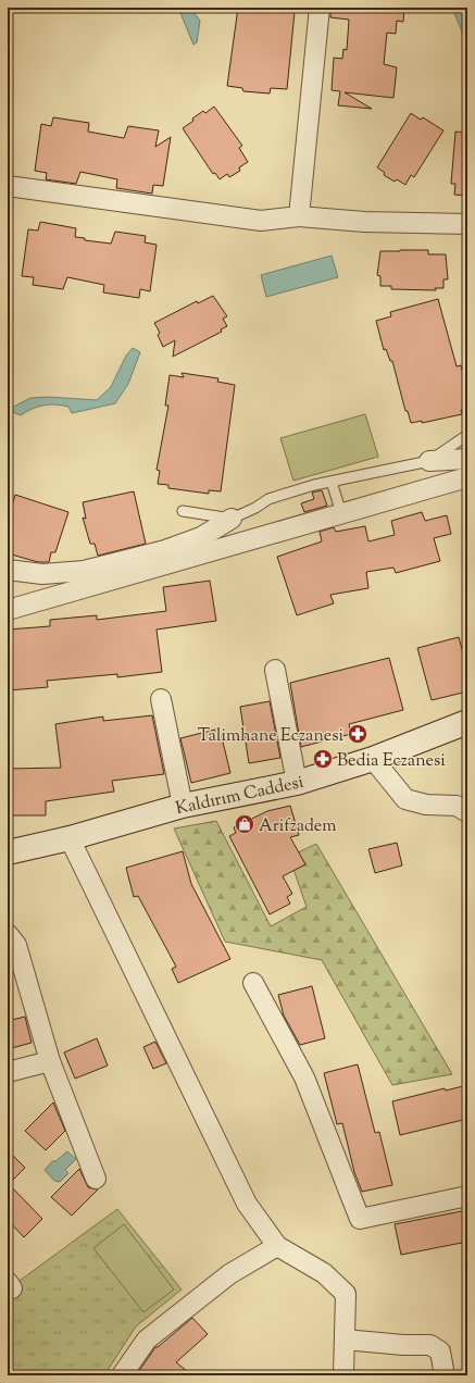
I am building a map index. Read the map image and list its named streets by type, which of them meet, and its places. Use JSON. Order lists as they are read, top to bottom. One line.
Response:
{"streets":{"street":["Kaldırım Caddesi"]},"places":{"pharmacy":["Talimhane Eczanesi","Bedia Eczanesi"],"shop":["Arifzadem"]}}
